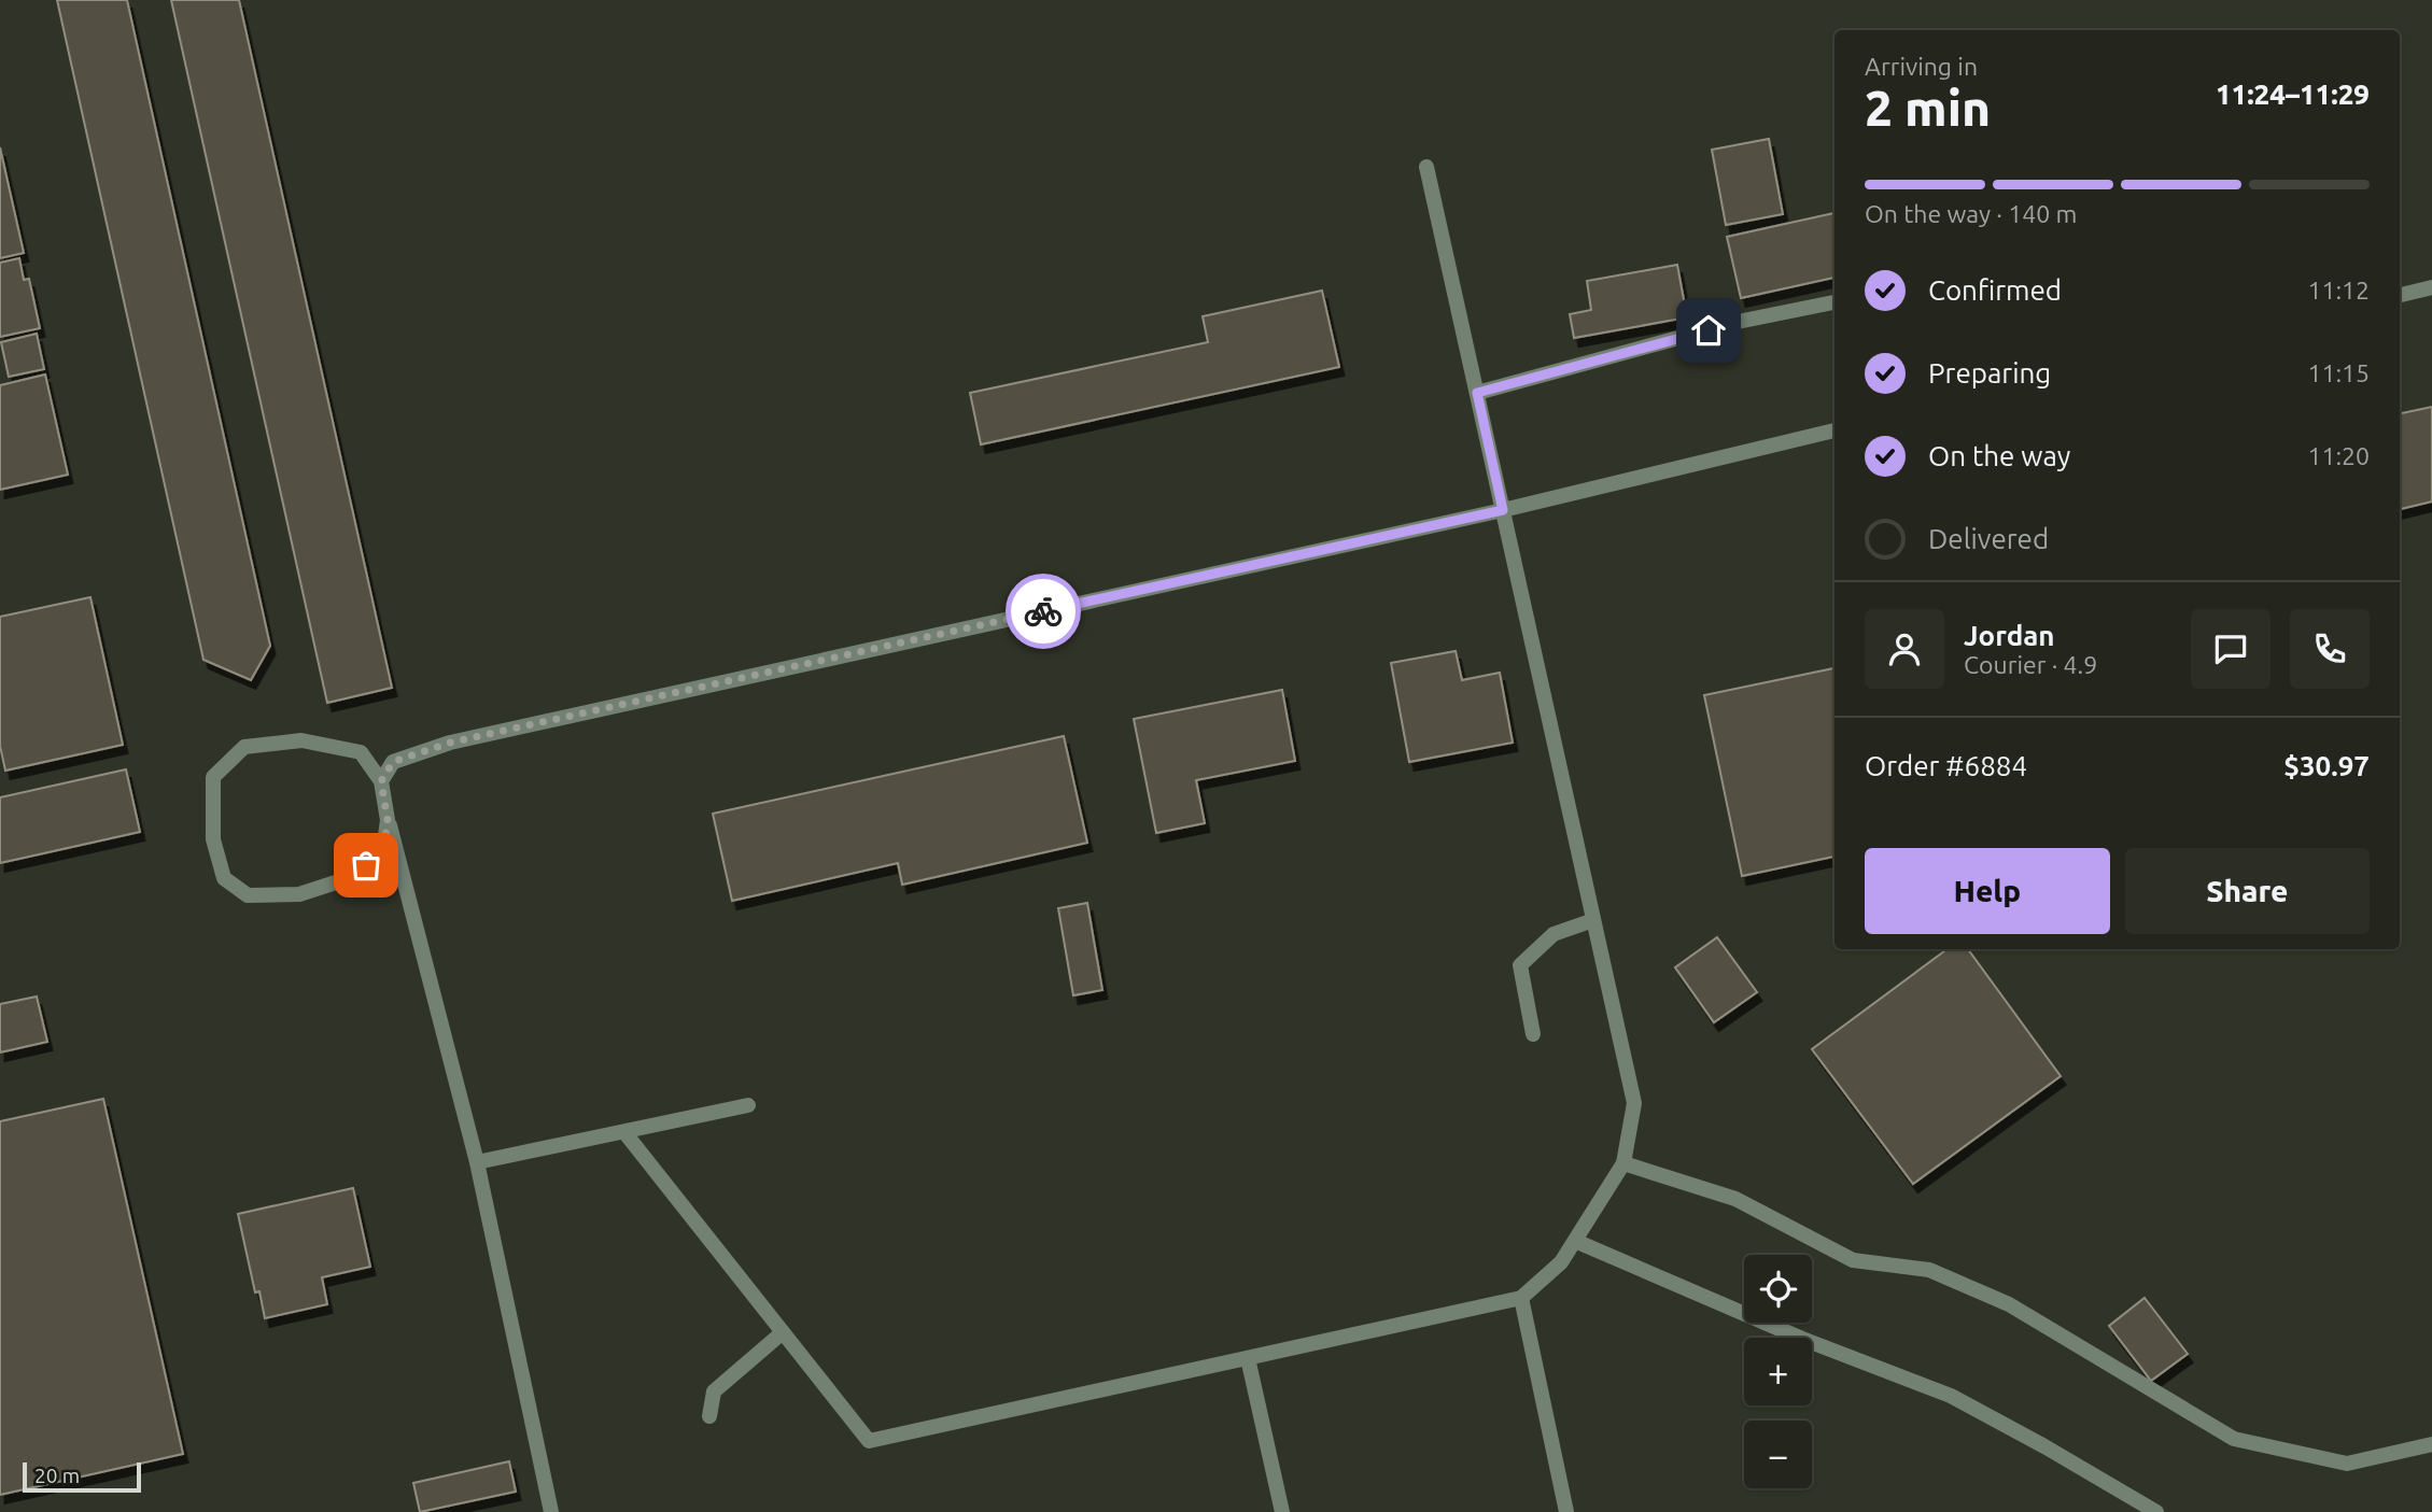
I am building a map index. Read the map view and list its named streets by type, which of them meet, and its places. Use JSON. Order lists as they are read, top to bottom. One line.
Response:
{"scale_bar":"20 m","page":{"heading":["2 min","Arriving in","11:24–11:29"],"panel":["Jordan","Courier · 4.9","Order #6884","$30.97"],"bar":"On the way · 140 m","list":[["Confirmed","11:12"],["Preparing","11:15"],["On the way","11:20"],"Delivered"],"buttons":["Help","Share"],"map_buttons":["+","−"],"scale":"20 m"}}
